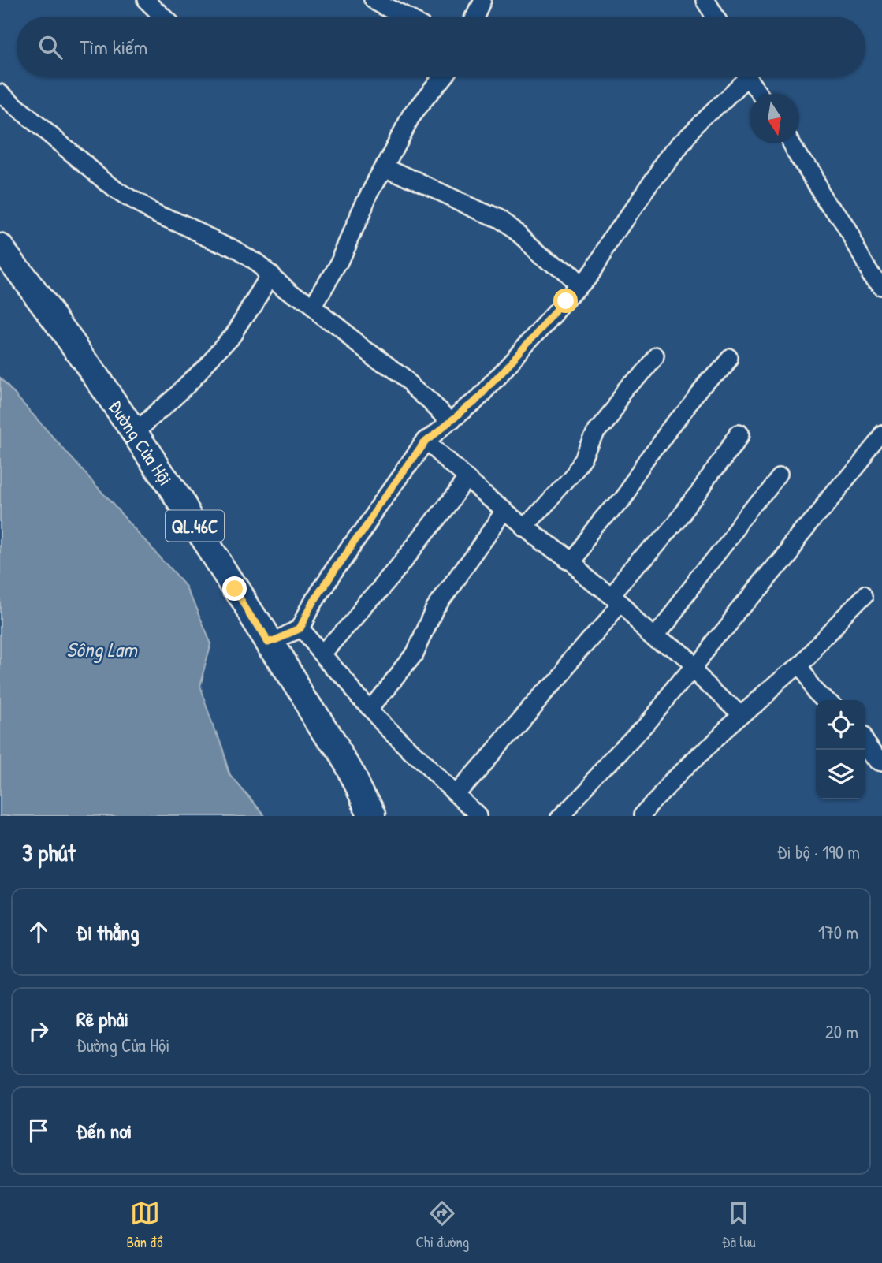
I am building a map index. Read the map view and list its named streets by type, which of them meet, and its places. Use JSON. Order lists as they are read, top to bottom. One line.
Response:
{"streets":{"main road":["Đường Cửa Hội","QL.46C"]},"water":["Sông Lam"],"north":"bottom","page":{"search":"Tìm kiếm","heading":["3 phút","Đi bộ · 190 m"],"list":[["Đi thẳng","170 m"],["Rẽ phải","Đường Cửa Hội","20 m"],"Đến nơi"],"nav":["Bản đồ","Chỉ đường","Đã lưu"]}}
